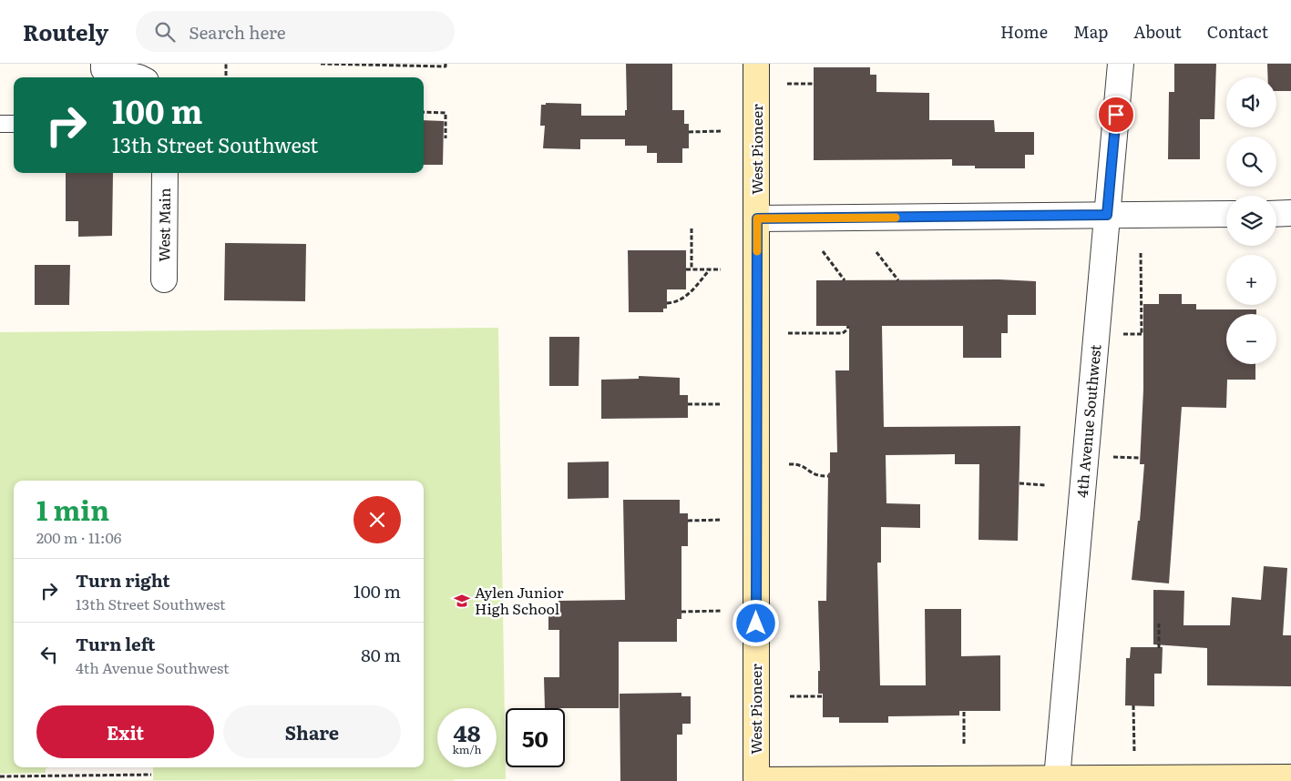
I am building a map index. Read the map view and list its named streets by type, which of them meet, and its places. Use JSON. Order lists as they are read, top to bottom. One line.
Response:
{"streets":{"main road":["West Pioneer"],"street":["West Main","4th Avenue Southwest"]},"places":{"school or university":["Aylen Junior High School"]},"page":{"header":"Routely","search":"Search here","nav":["Home","Map","About","Contact"],"map_buttons":["+","−"],"turn":["100 m","13th Street Southwest"],"heading":["1 min","200 m · 11:06"],"list":[{"name":"Turn right","note":"13th Street Southwest","value":"100 m"},{"name":"Turn left","note":"4th Avenue Southwest","value":"80 m"}],"buttons":["Exit","Share"],"speed":"48 km/h","limit":"50"}}
